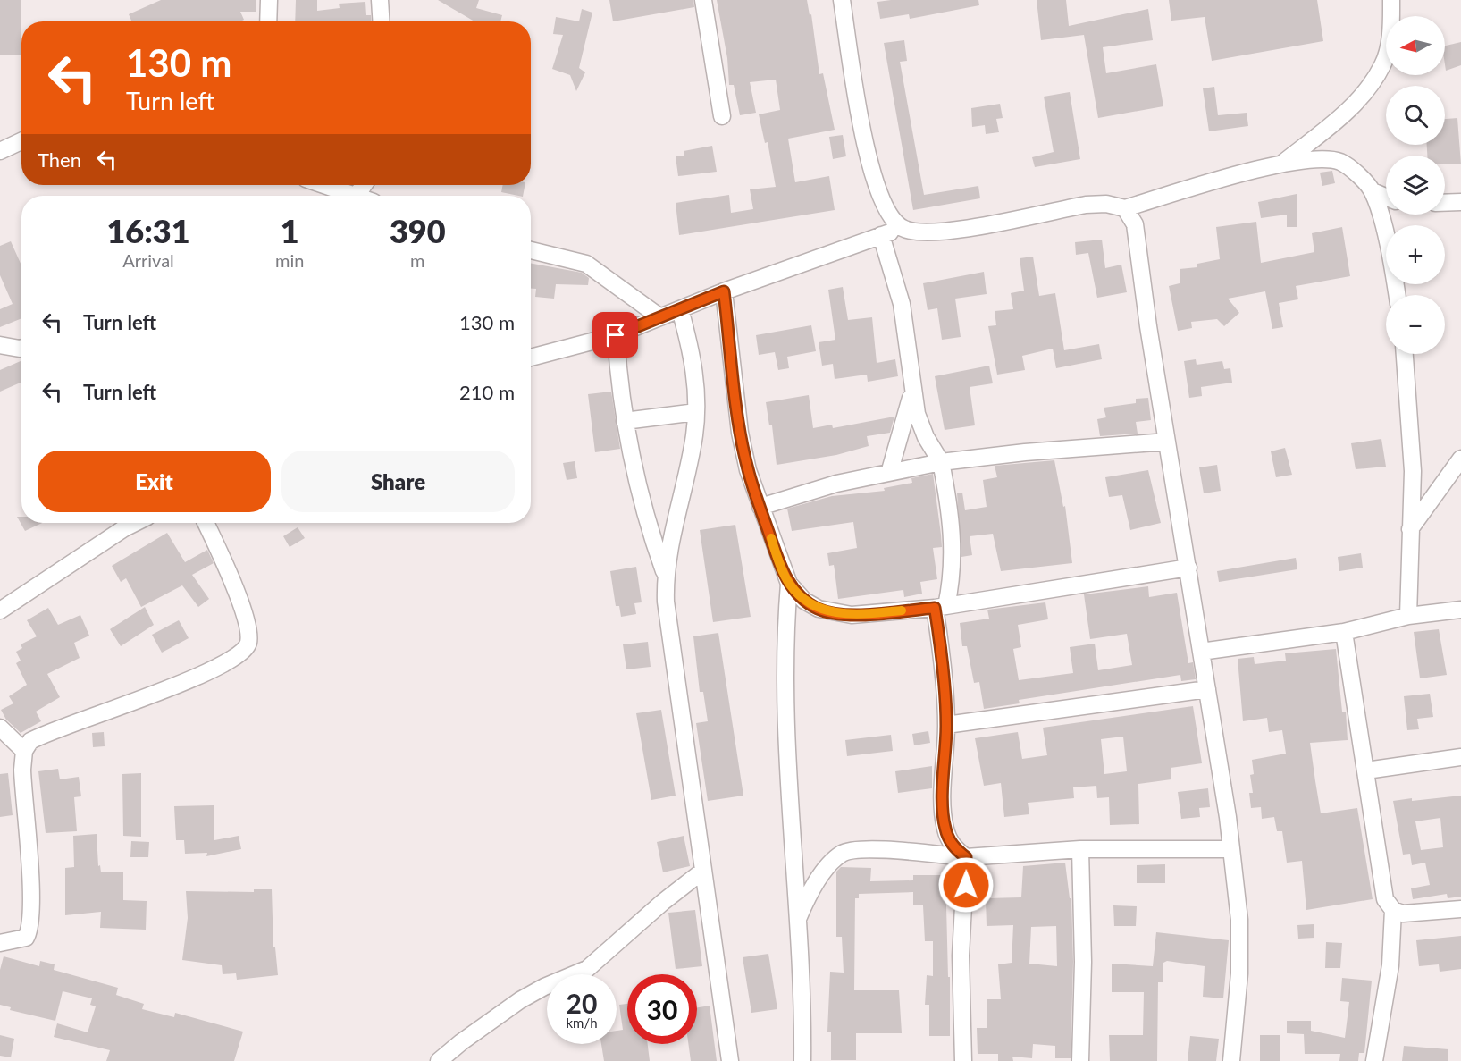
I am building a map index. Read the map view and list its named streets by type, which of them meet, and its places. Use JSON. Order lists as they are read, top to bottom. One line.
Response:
{"north":"left","page":{"map_buttons":["+","−"],"turn":["130 m","Turn left"],"then":"Then","eta":["16:31","Arrival","1","min","390","m"],"list":[{"name":"Turn left","value":"130 m"},{"name":"Turn left","value":"210 m"}],"buttons":["Exit","Share"],"speed":"20 km/h","limit":"30"}}
